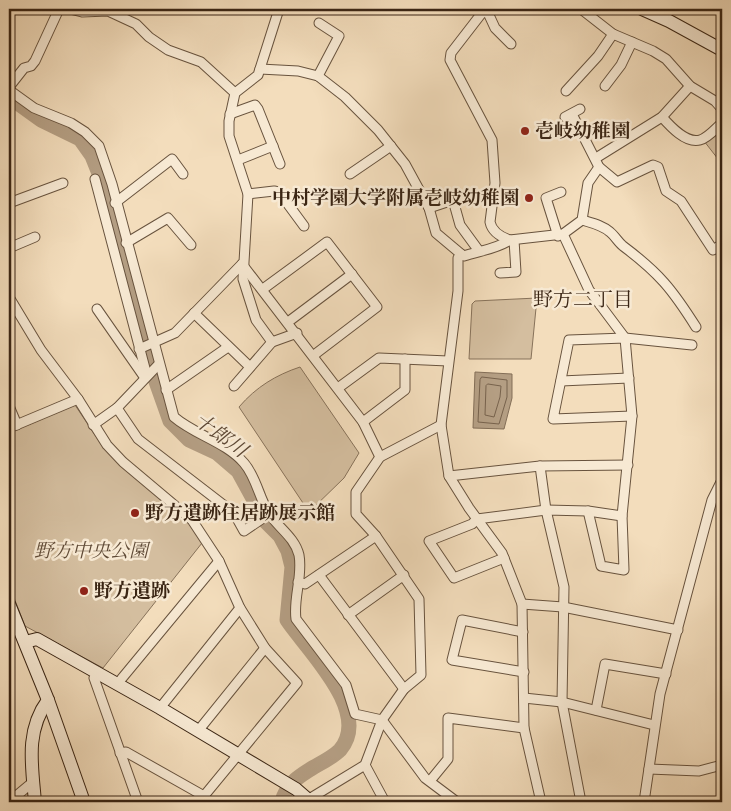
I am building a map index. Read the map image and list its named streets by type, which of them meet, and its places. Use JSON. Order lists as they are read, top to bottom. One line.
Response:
{"districts":["野方二丁目"],"water":["十郎川"],"parks":["野方中央公園"],"places":["壱岐幼稚園","中村学園大学附属壱岐幼稚園","野方遺跡住居跡展示館","野方遺跡"]}
